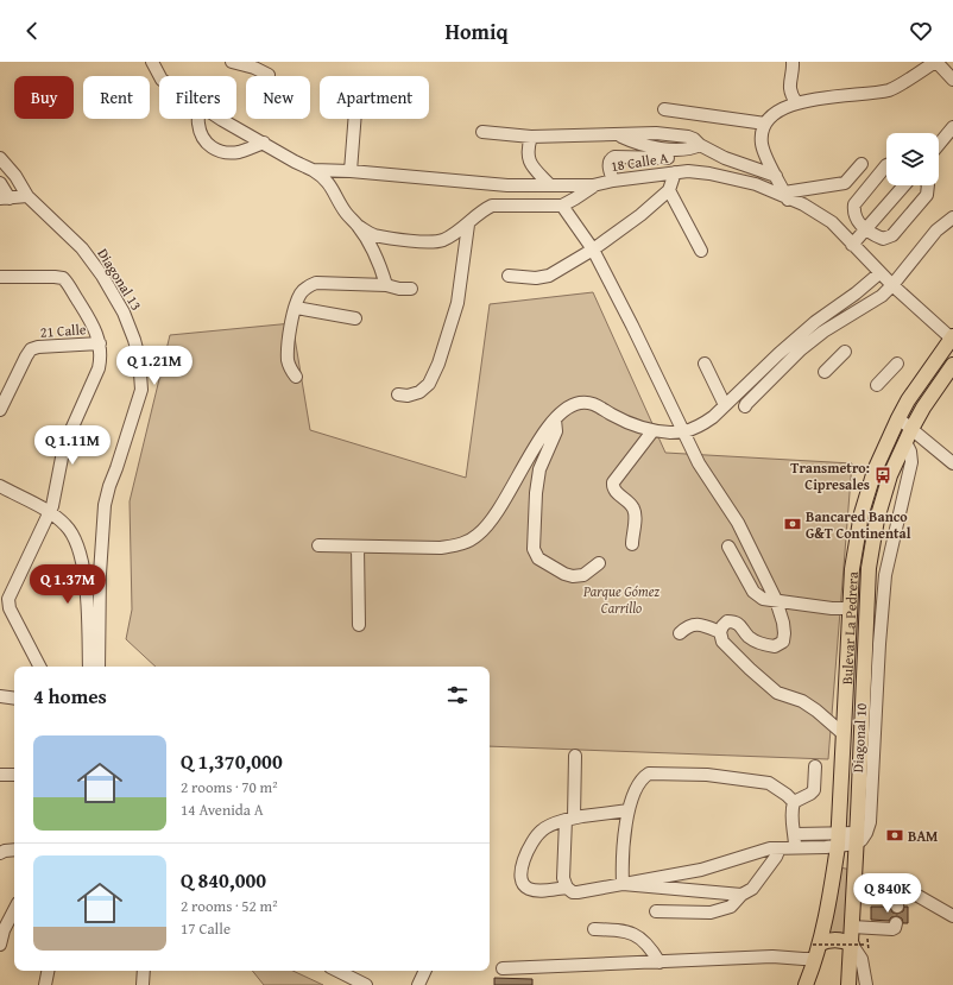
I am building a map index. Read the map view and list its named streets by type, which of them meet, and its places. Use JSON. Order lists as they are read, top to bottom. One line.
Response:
{"streets":{"main road":["Bulevar La Pedrera"],"street":["18 Calle A","Diagonal 13","21 Calle","Diagonal 10"]},"crossings":[["18 Calle A","Bulevar La Pedrera"],["Bulevar La Pedrera","Diagonal 10"]],"parks":["Parque Gómez Carrillo"],"places":{"bus stop":["Transmetro: Cipresales"],"bank":["Bancared Banco G&T Continental","BAM"]},"page":{"header":"Homiq","chip":["Buy","Rent","Filters","New","Apartment"],"price":["Q 1.21M","Q 1.11M","Q 1.37M","Q 840K"],"heading":"4 homes","list":[{"name":"Q 1,370,000","note":"2 rooms · 70 m² · 14 Avenida A"},{"name":"Q 840,000","note":"2 rooms · 52 m² · 17 Calle"}]}}
